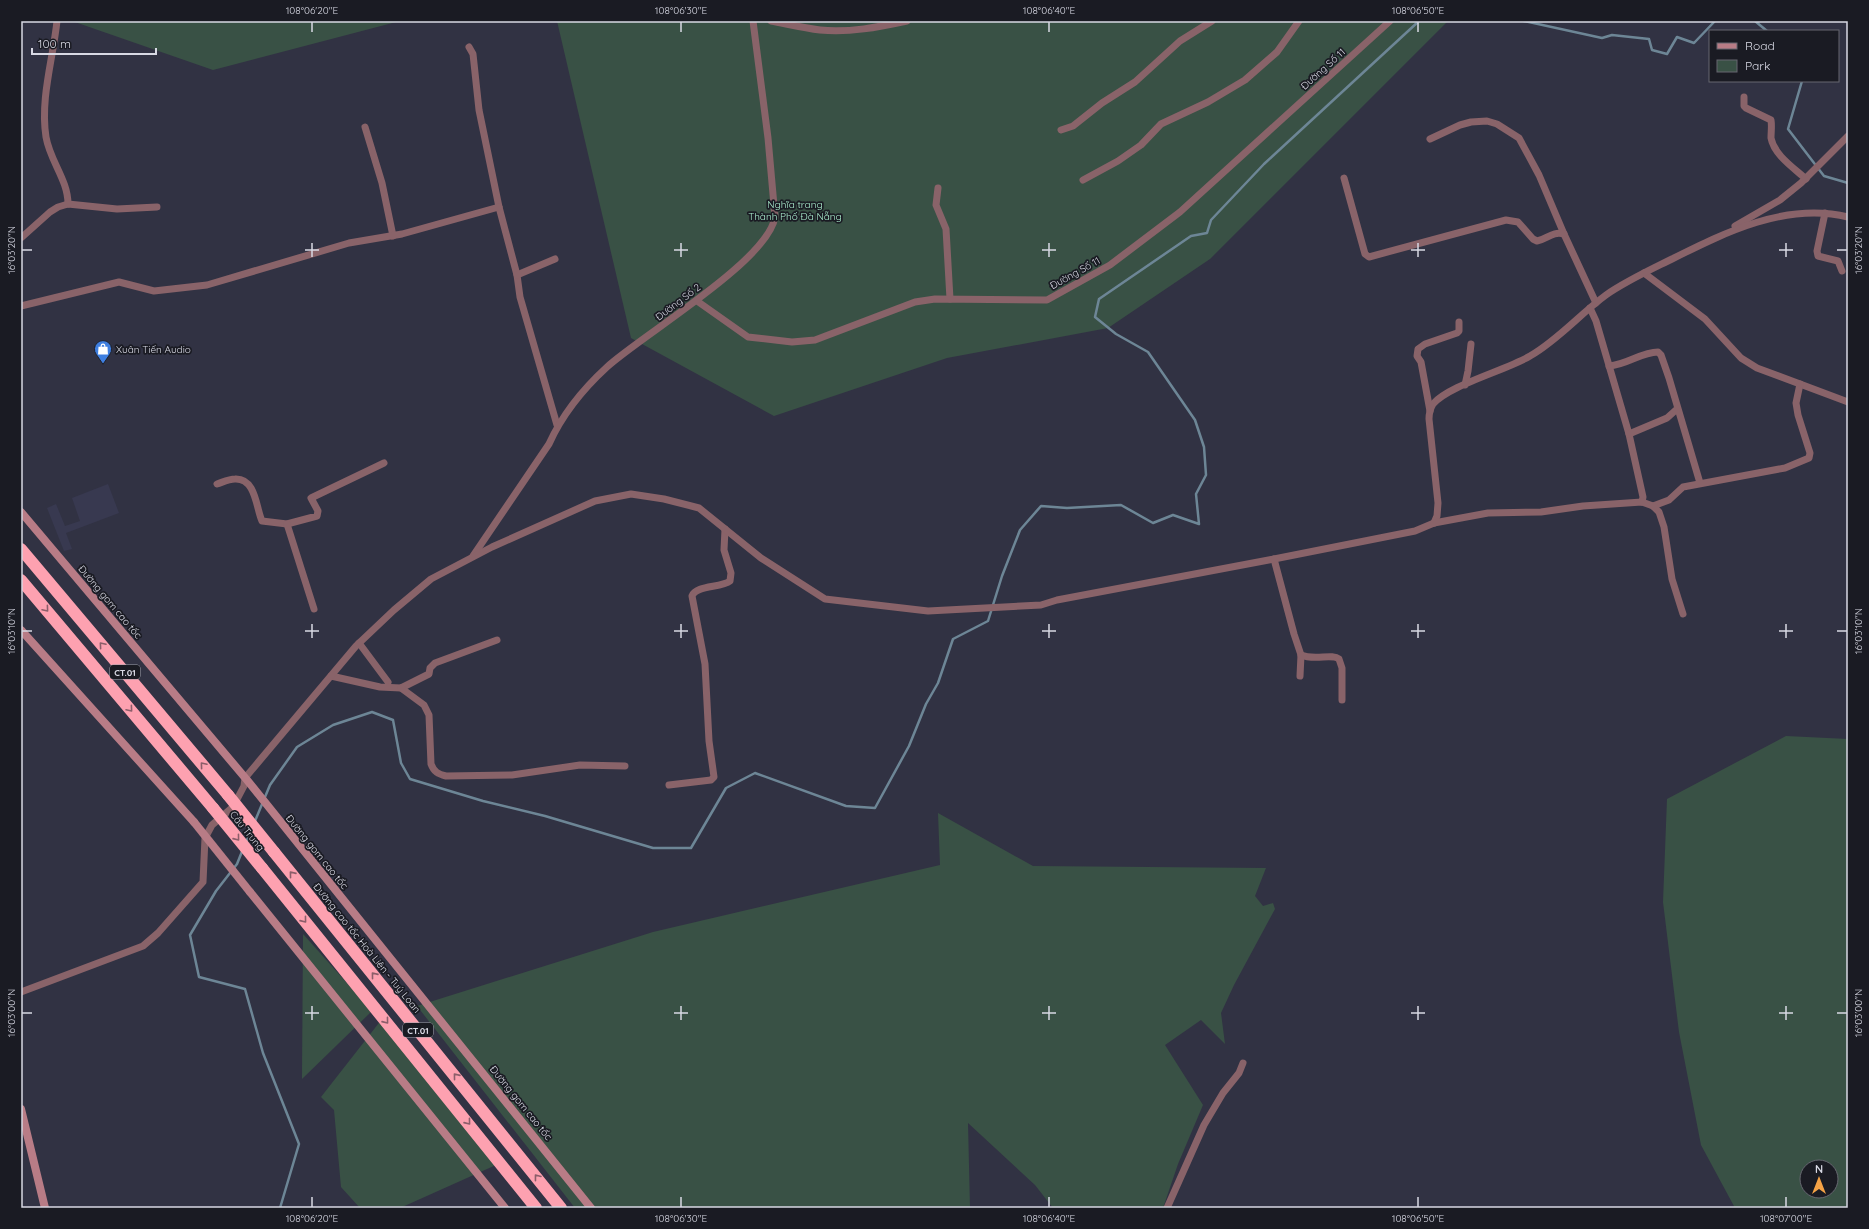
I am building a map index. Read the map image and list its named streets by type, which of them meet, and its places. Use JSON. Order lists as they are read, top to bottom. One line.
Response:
{"streets":{"highway":["CT.01","Cầu Trung","Đường cao tốc Hoà Liên - Tuý Loan"],"main road":["Đường gom cao tốc"],"street":["Đường Số 11","Đường Số 2"]},"crossings":[["Đường Số 11","Đường Số 2"],["Cầu Trung","Đường cao tốc Hoà Liên - Tuý Loan"]],"one_way":["Đường cao tốc Hoà Liên - Tuý Loan"],"parks":["Nghĩa trang Thành Phố Đà Nẵng"],"places":{"shop":["Xuân Tiến Audio"]},"legend":["Road","Park"],"scale_bar":"100 m","north":"top","coordinates":["108°06'20\"E","108°06'30\"E","108°06'40\"E","108°06'50\"E","16°03'20\"N","16°03'10\"N","16°03'00\"N","108°07'00\"E"]}
